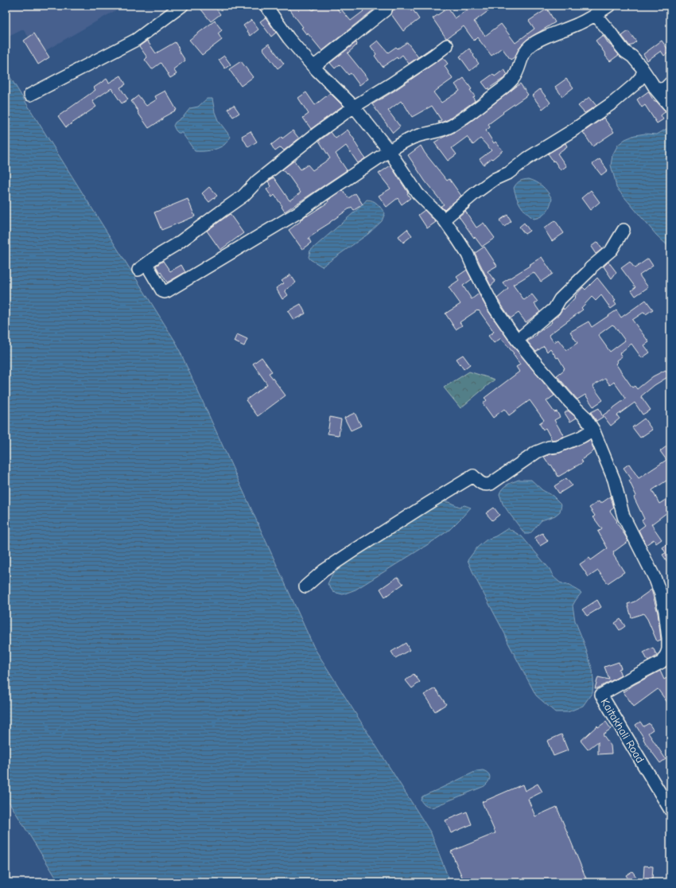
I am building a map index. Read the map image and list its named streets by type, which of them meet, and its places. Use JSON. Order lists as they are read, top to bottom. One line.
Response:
{"streets":{"street":["Kaitakhali Road"]}}
